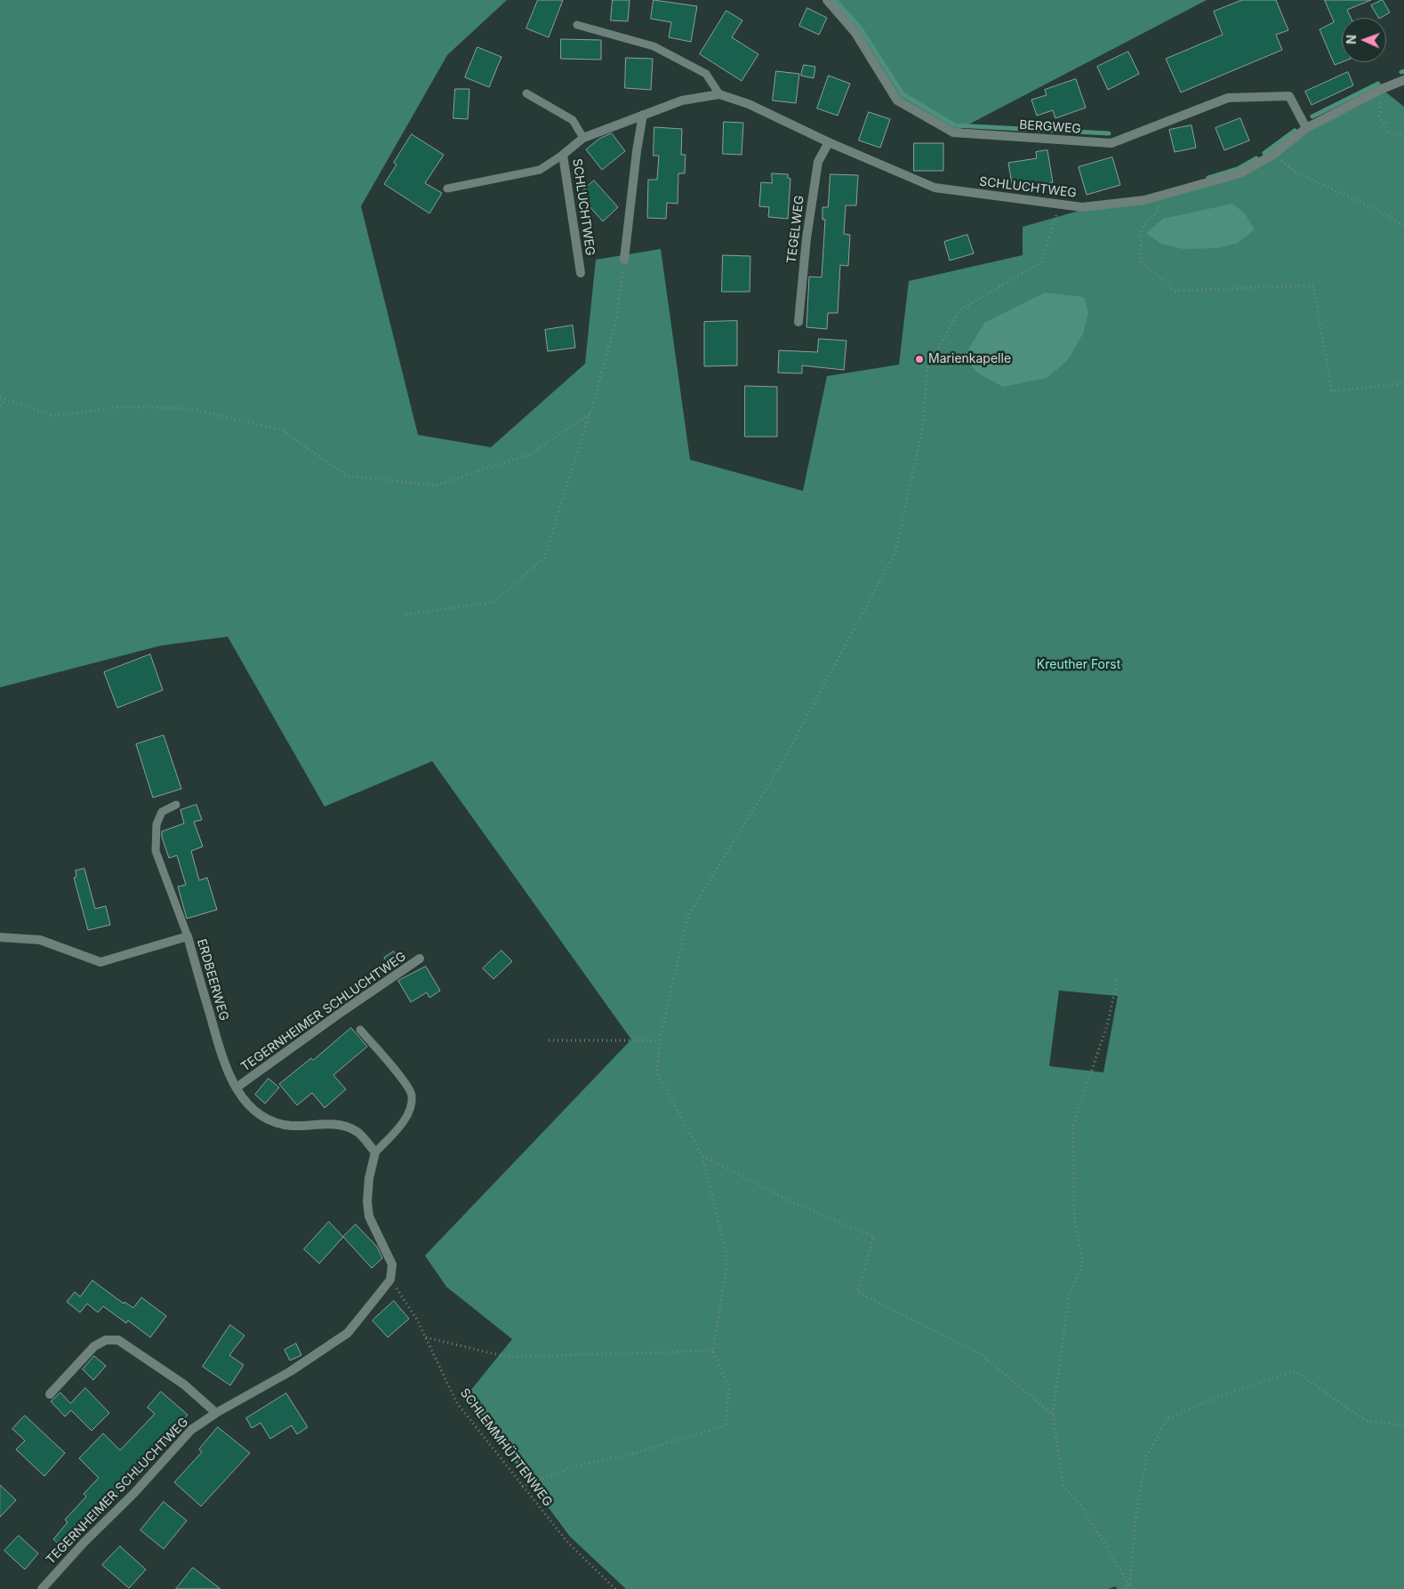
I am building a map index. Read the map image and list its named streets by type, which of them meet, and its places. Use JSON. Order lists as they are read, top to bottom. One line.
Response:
{"streets":{"street":["BERGWEG","SCHLUCHTWEG","TEGELWEG","ERDBEERWEG","TEGERNHEIMER SCHLUCHTWEG"],"path":["SCHLEMMHÜTTENWEG"]},"crossings":[["BERGWEG","SCHLUCHTWEG"],["SCHLUCHTWEG","TEGELWEG"],["ERDBEERWEG","TEGERNHEIMER SCHLUCHTWEG"],["TEGERNHEIMER SCHLUCHTWEG","SCHLEMMHÜTTENWEG"]],"parks":["Kreuther Forst"],"places":["Marienkapelle"],"north":"left"}
